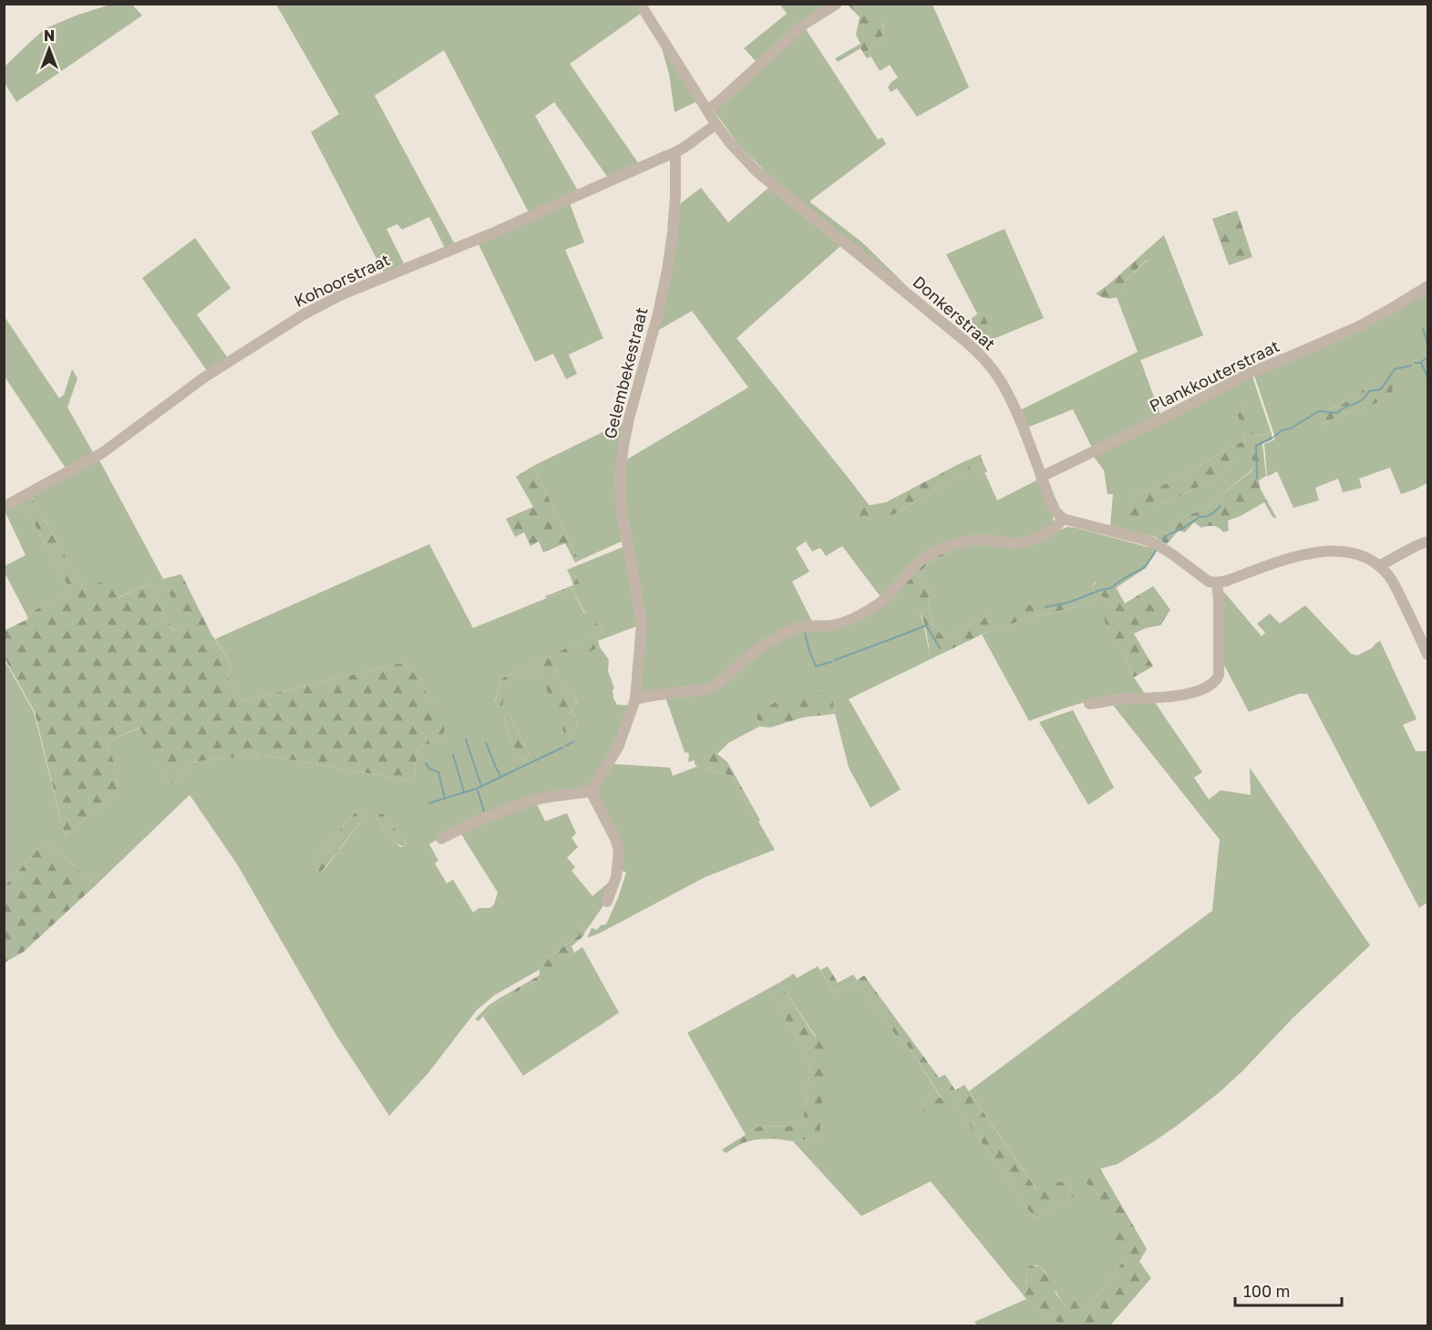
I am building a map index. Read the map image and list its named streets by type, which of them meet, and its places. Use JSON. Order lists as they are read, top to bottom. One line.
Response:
{"streets":{"street":["Kohoorstraat","Donkerstraat","Gelembekestraat","Plankkouterstraat"]},"crossings":[["Kohoorstraat","Donkerstraat"],["Kohoorstraat","Gelembekestraat"],["Donkerstraat","Plankkouterstraat"]],"scale_bar":"100 m","north":"top"}
